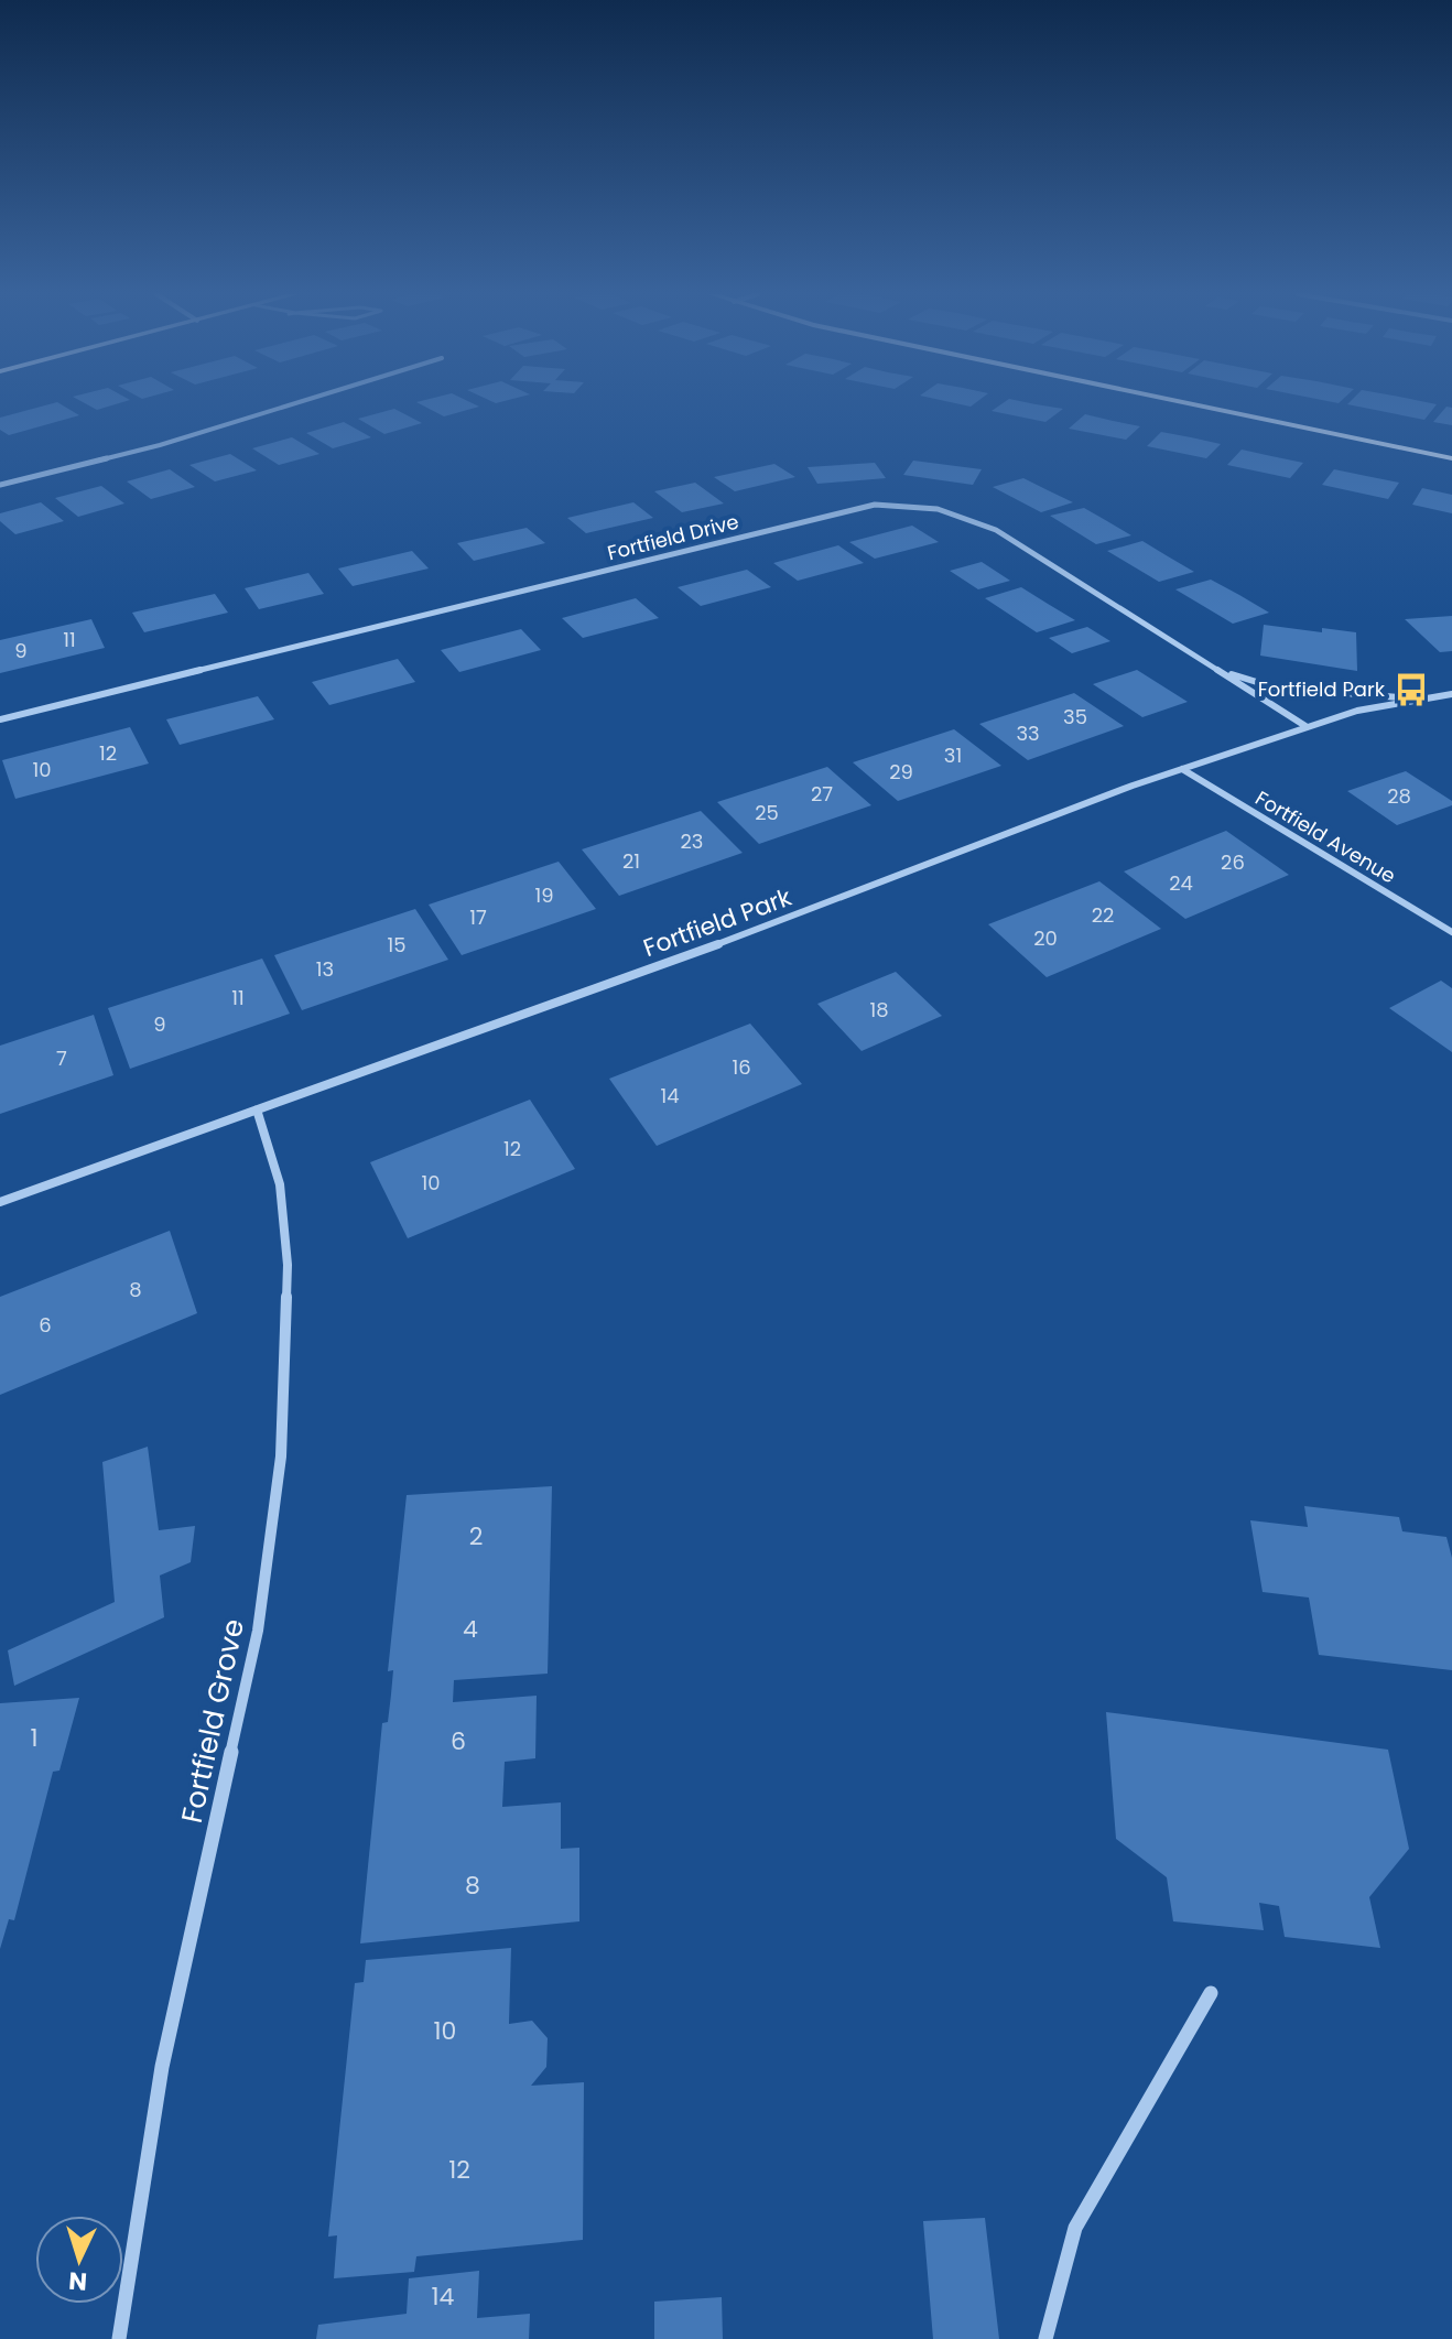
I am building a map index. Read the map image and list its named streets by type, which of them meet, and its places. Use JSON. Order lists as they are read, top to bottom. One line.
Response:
{"streets":{"street":["Fortfield Drive","Fortfield Avenue","Fortfield Park","Fortfield Grove"]},"crossings":[["Fortfield Drive","Fortfield Park"],["Fortfield Avenue","Fortfield Park"],["Fortfield Park","Fortfield Grove"]],"places":{"bus stop":["Fortfield Park"]},"house_numbers":["11","9","35","33","12","31","10","29","27","28","25","23","21","26","24","19","22","17","20","15","13","11","18","9","7","16","14","12","10","8","6","2","4","1","6","8","10","12","14"],"north":"bottom"}
